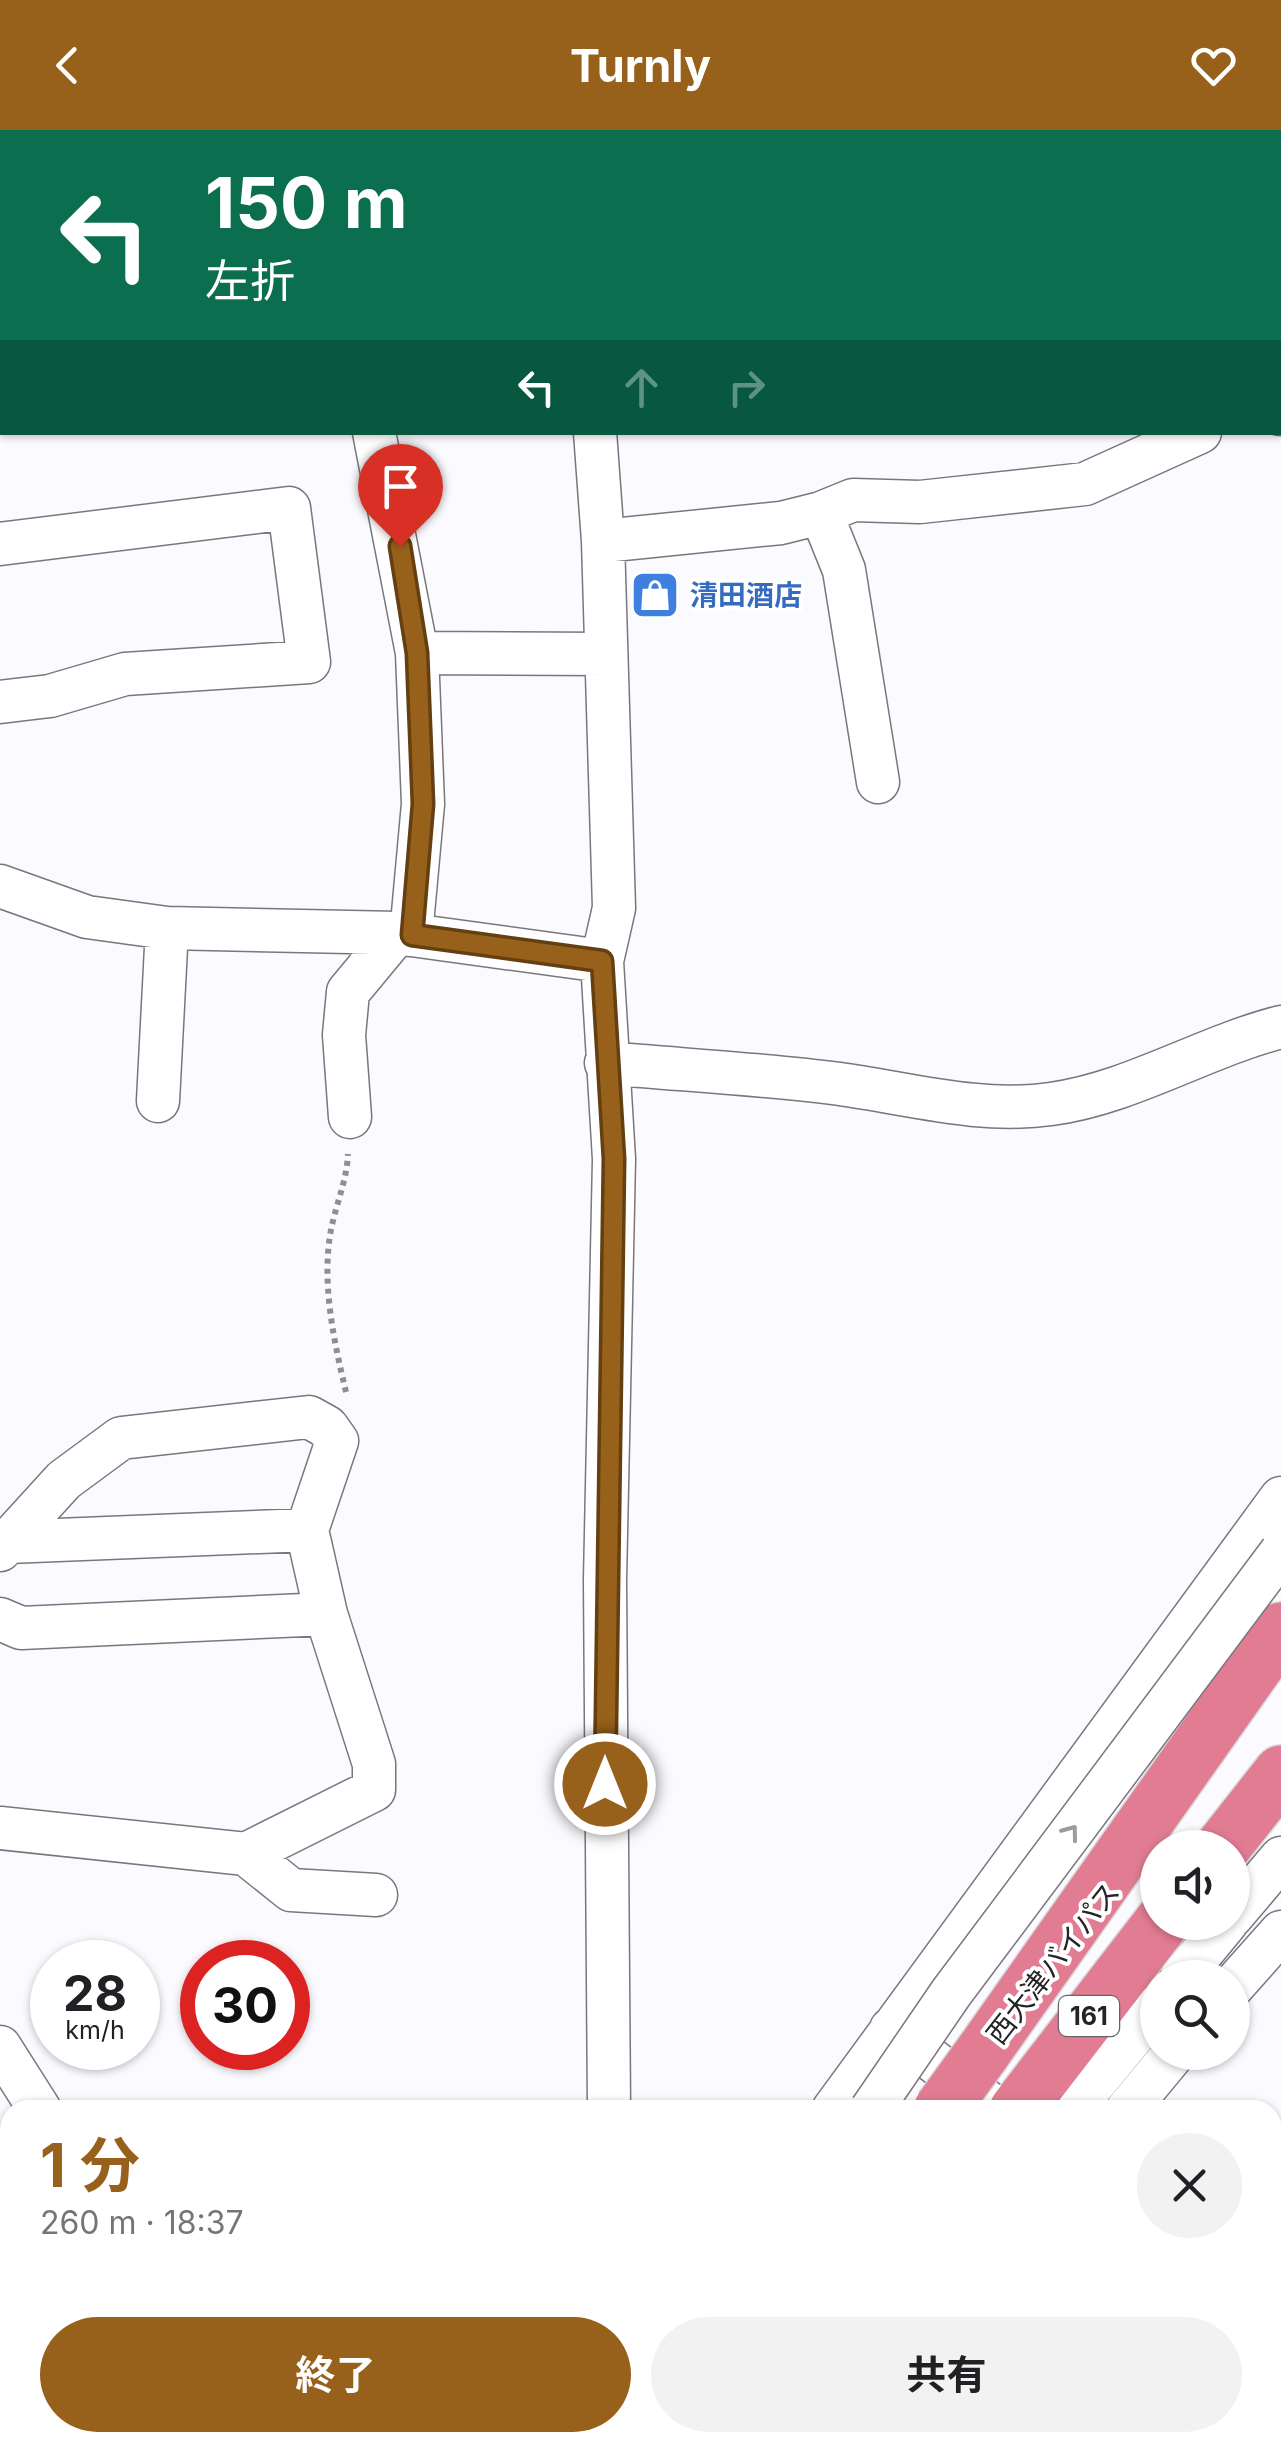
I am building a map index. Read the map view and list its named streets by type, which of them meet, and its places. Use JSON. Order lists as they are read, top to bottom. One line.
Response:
{"streets":{"highway":["西大津バイパス","161"]},"places":{"shop":["清田酒店"]},"page":{"header":"Turnly","turn":["150 m","左折"],"speed":"28 km/h","limit":"30","heading":["1 分","260 m · 18:37"],"buttons":["終了","共有"]}}
